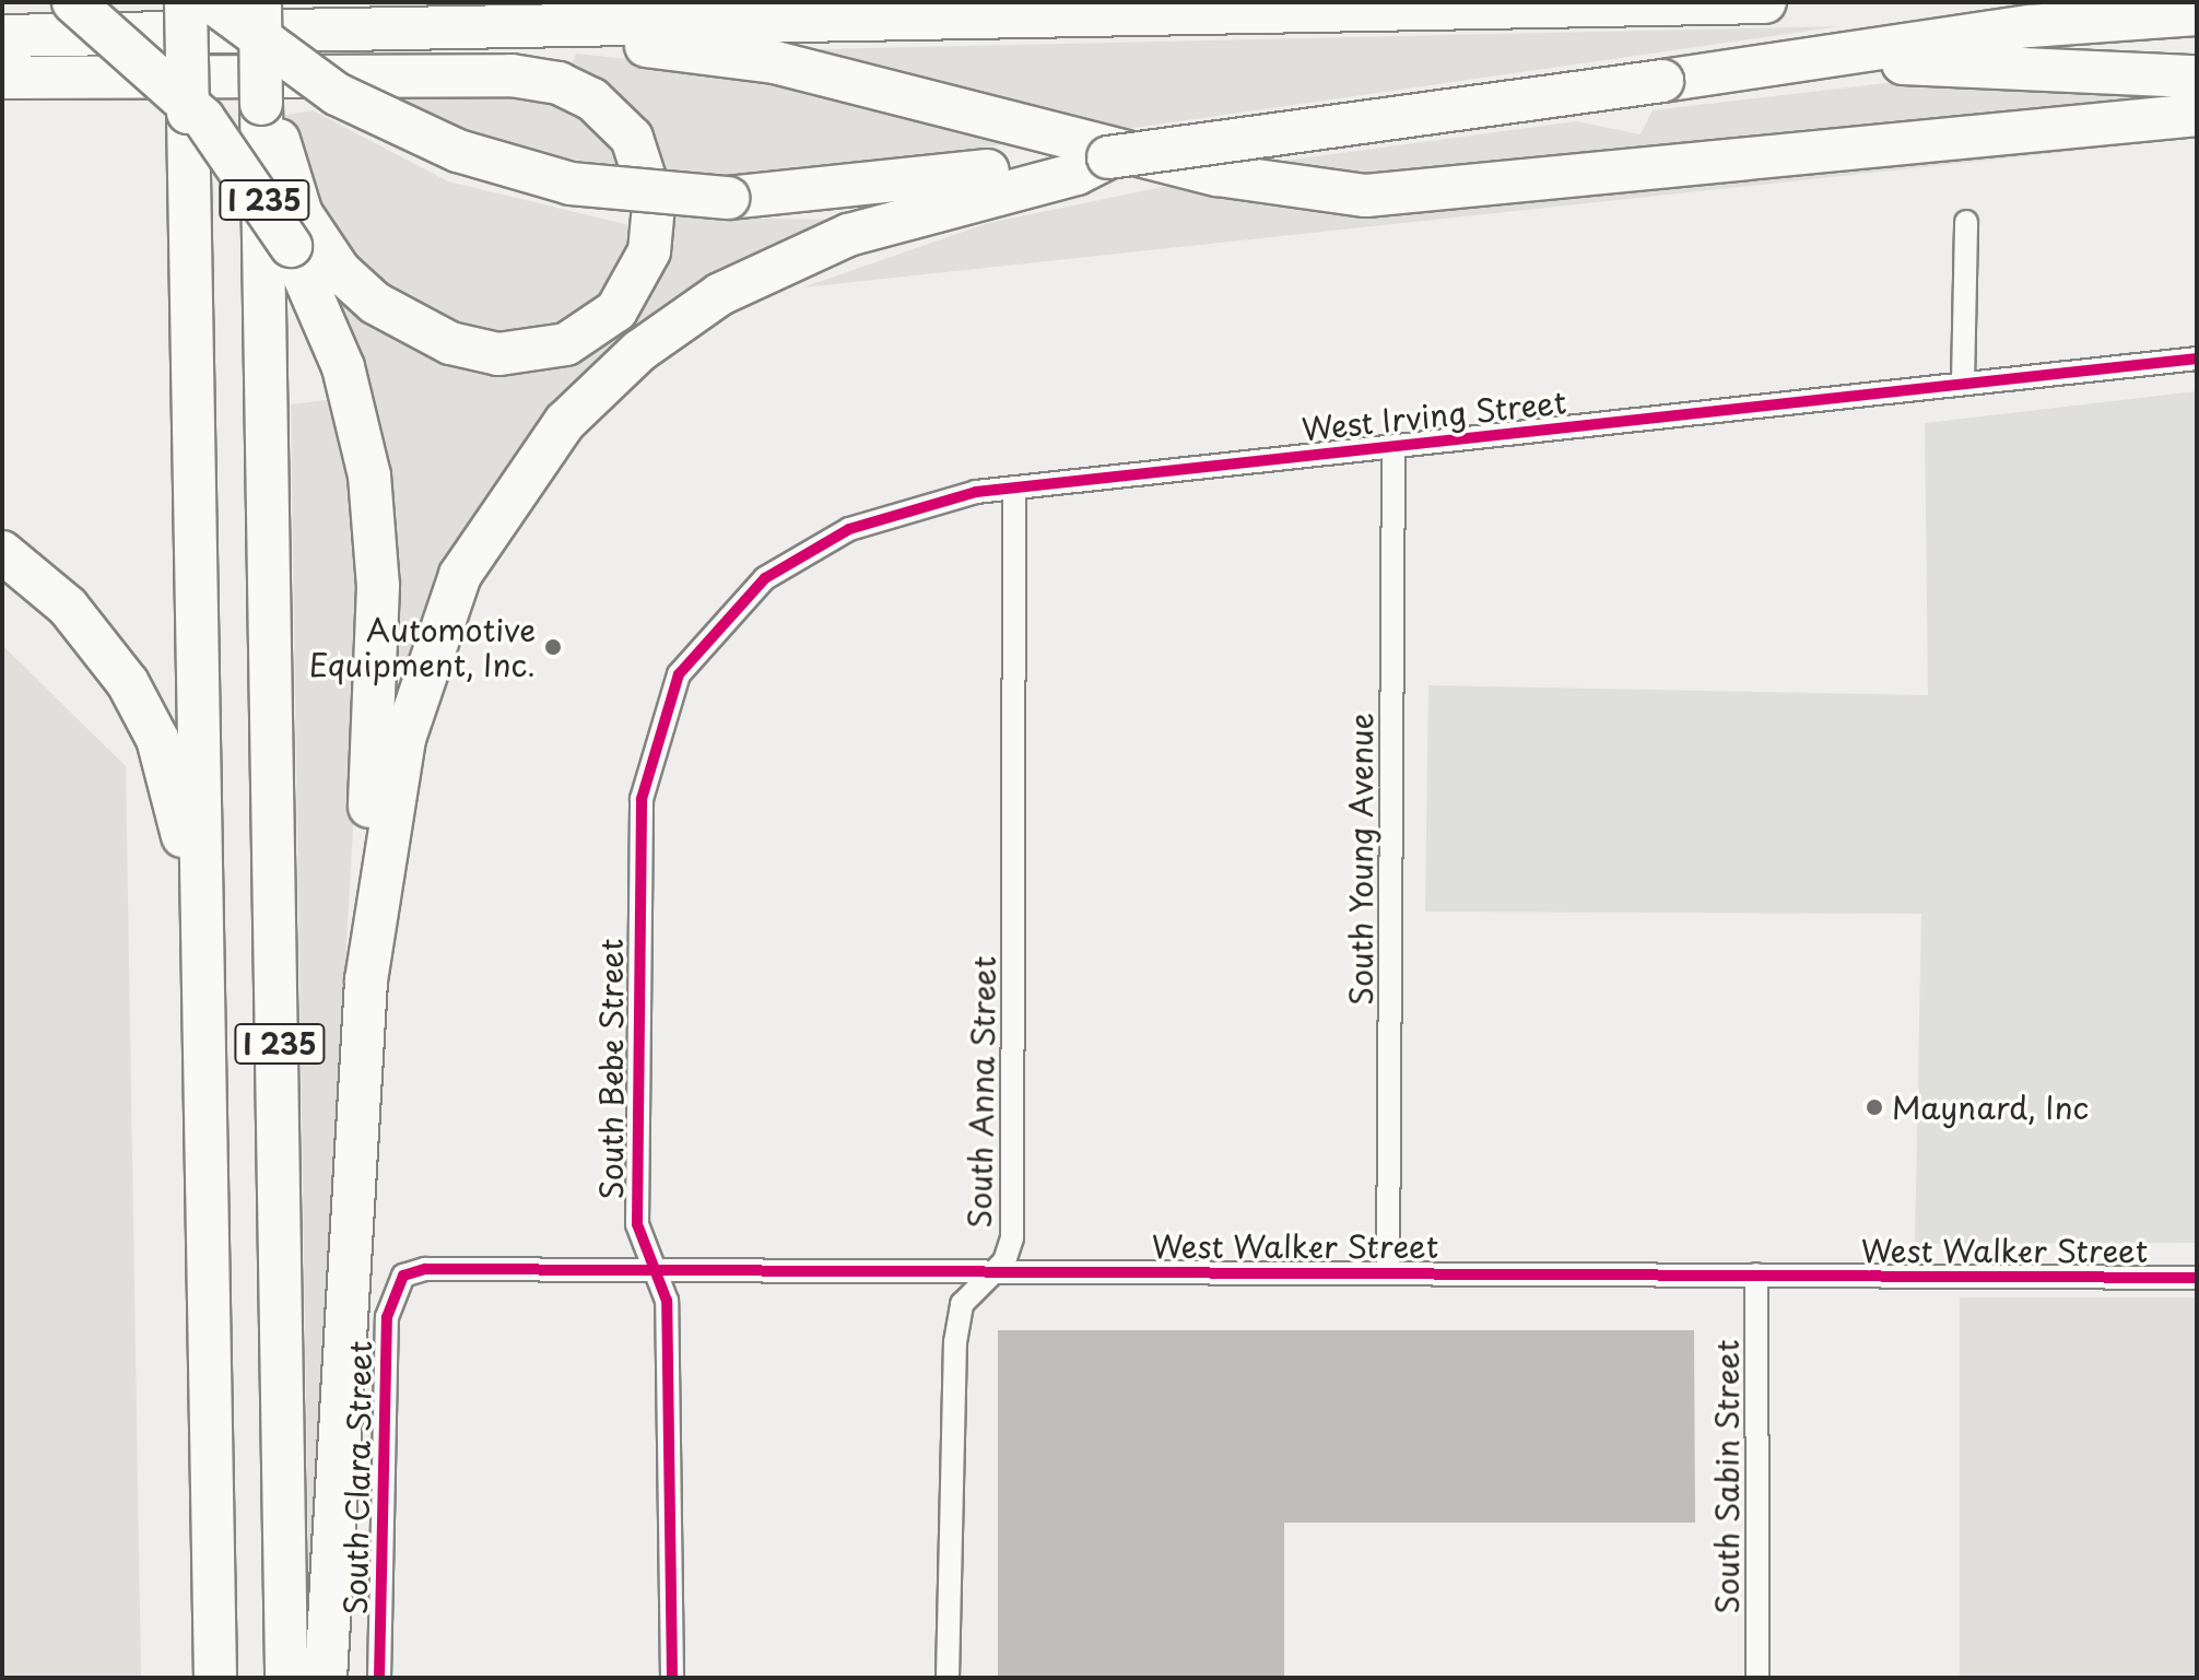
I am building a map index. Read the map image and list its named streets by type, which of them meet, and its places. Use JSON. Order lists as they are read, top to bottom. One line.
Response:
{"streets":{"highway":["I 235"],"street":["West Irving Street","South Young Avenue","South Bebe Street","South Anna Street","West Walker Street","South Sabin Street","South Clara Street"]},"crossings":[["West Irving Street","South Young Avenue"],["West Irving Street","South Bebe Street"],["West Irving Street","South Anna Street"],["South Young Avenue","West Walker Street"],["South Bebe Street","West Walker Street"],["South Anna Street","West Walker Street"],["West Walker Street","South Sabin Street"],["West Walker Street","South Clara Street"]],"places":["Automotive Equipment, Inc.","Maynard, Inc"]}
